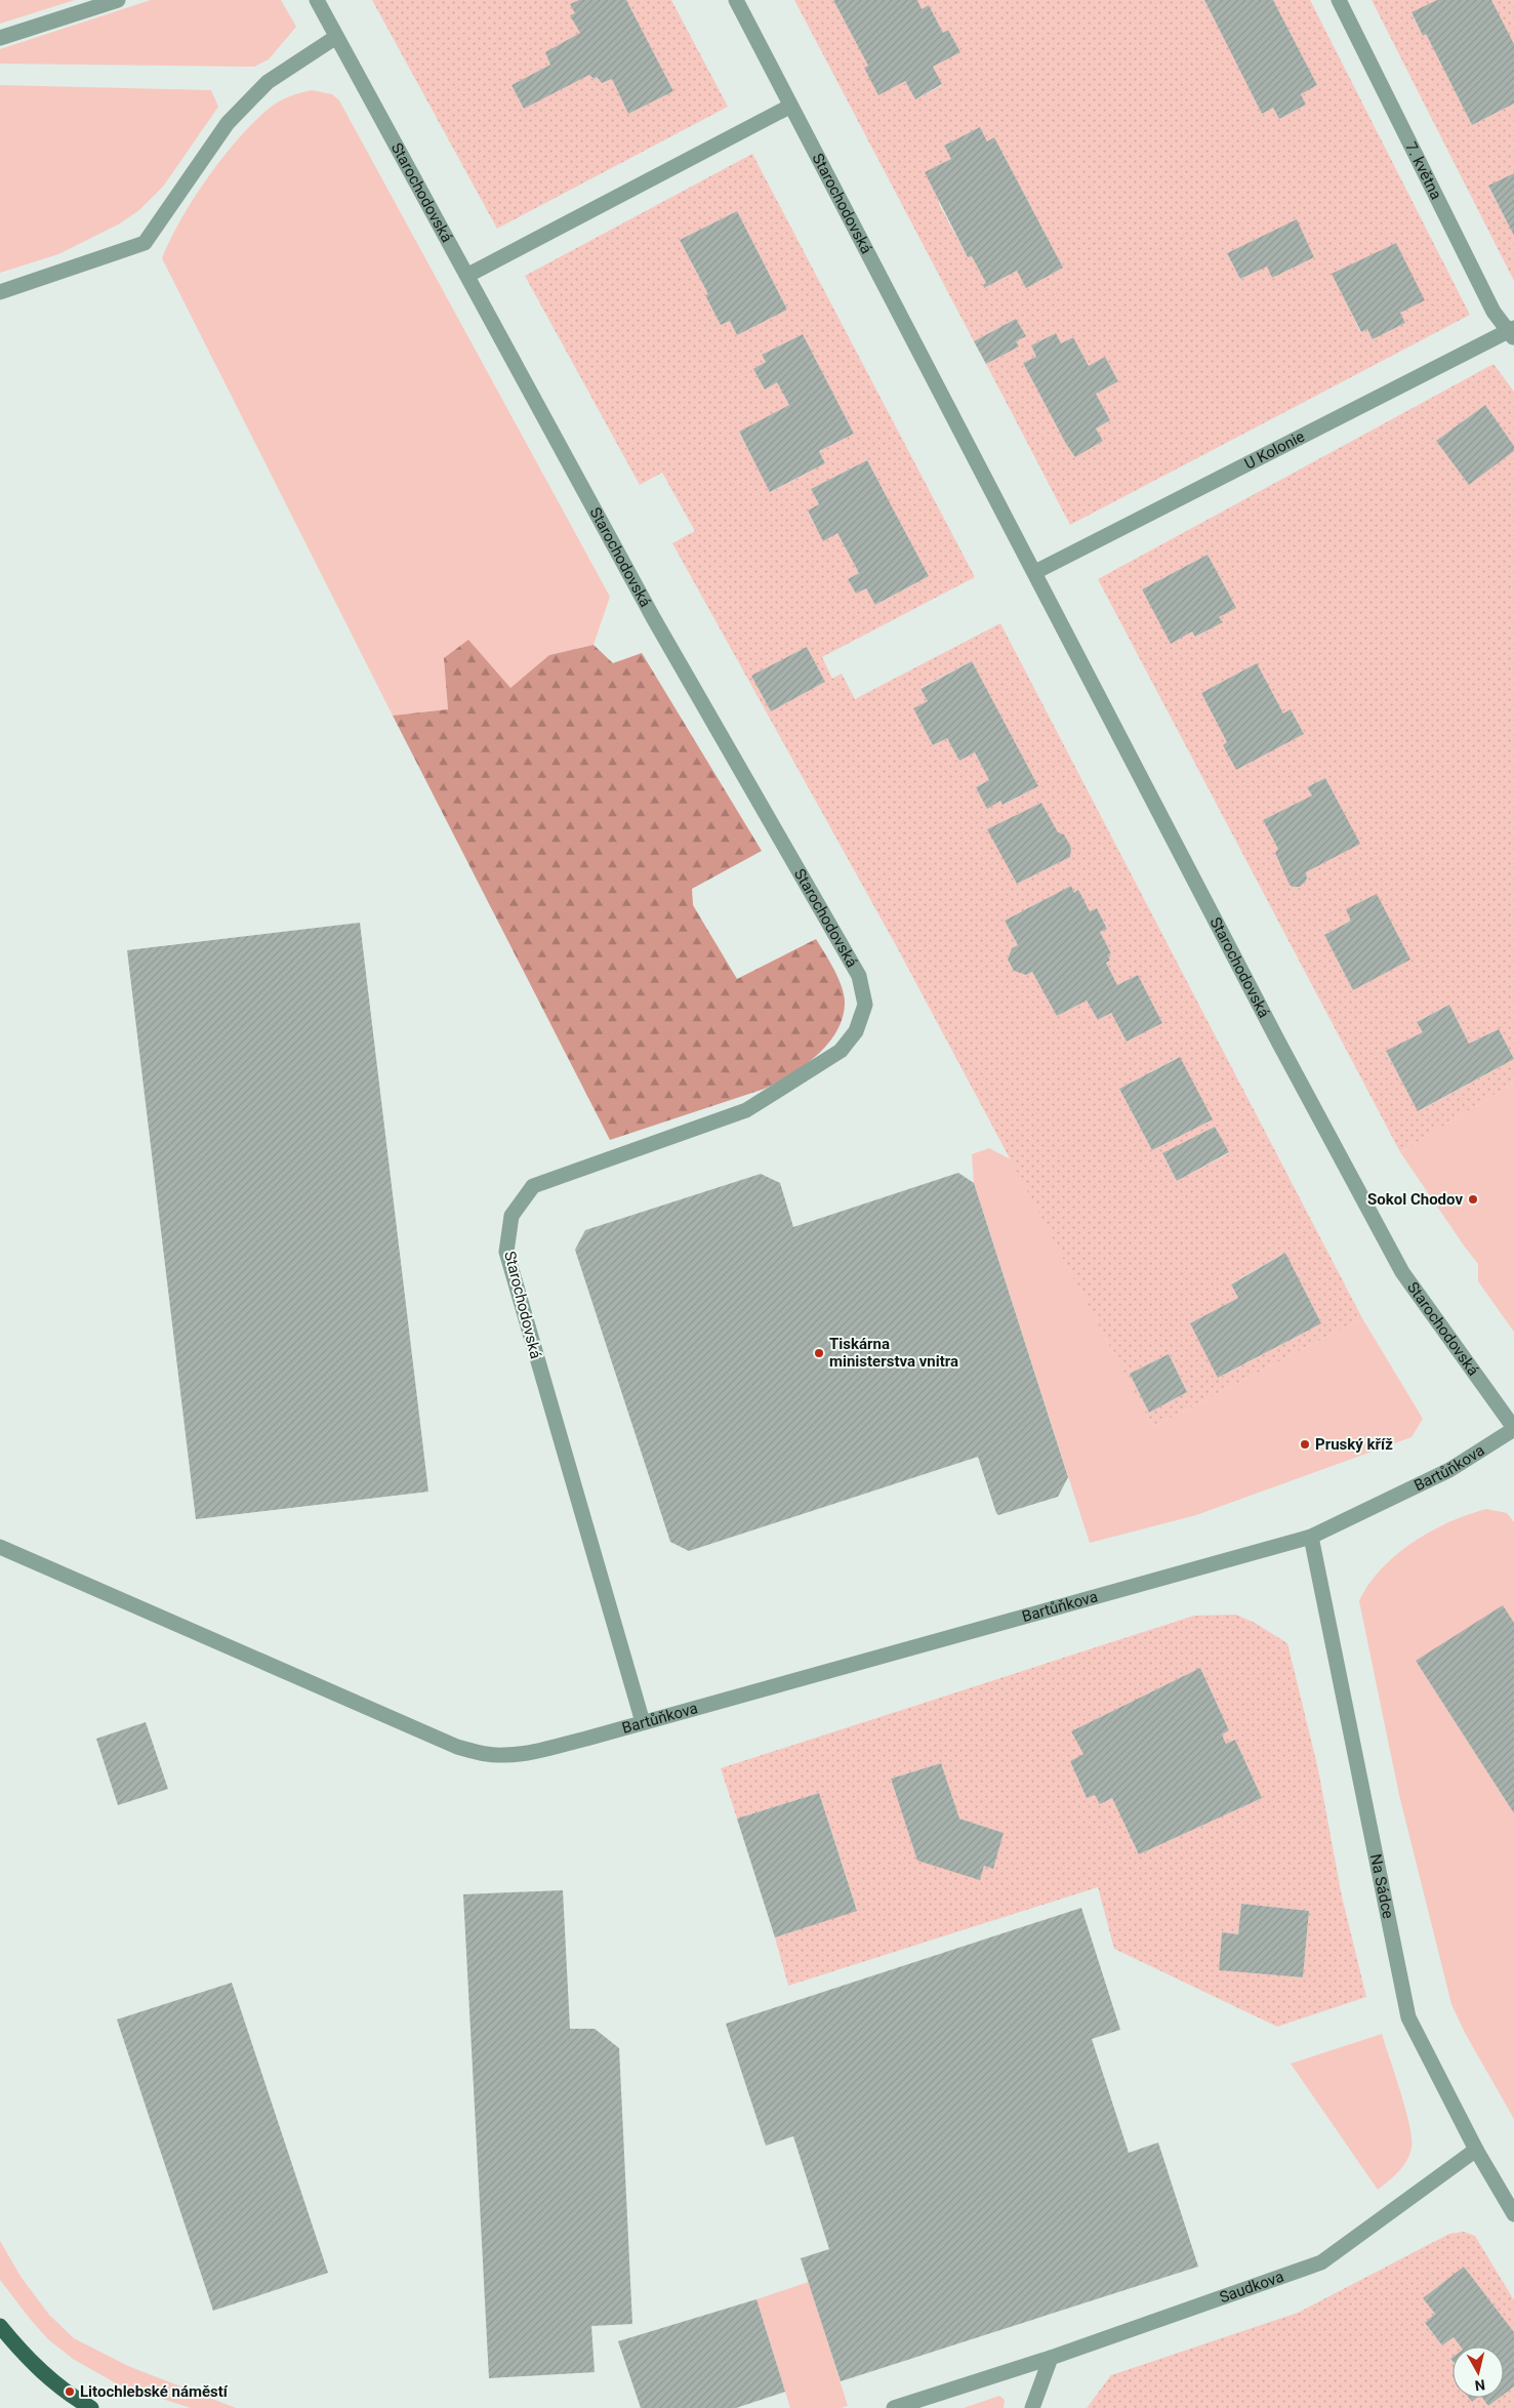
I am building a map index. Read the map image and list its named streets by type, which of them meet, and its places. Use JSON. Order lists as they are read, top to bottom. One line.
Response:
{"streets":{"street":["7. května","Starochodovská","U Kolonie","Bartůňkova","Na Sádce","Saudkova"]},"crossings":[["7. května","U Kolonie"],["Starochodovská","U Kolonie"],["Starochodovská","Bartůňkova"],["Bartůňkova","Na Sádce"],["Na Sádce","Saudkova"]],"places":["Sokol Chodov","Tiskárna ministerstva vnitra","Pruský kříž","Litochlebské náměstí"],"north":"bottom"}
